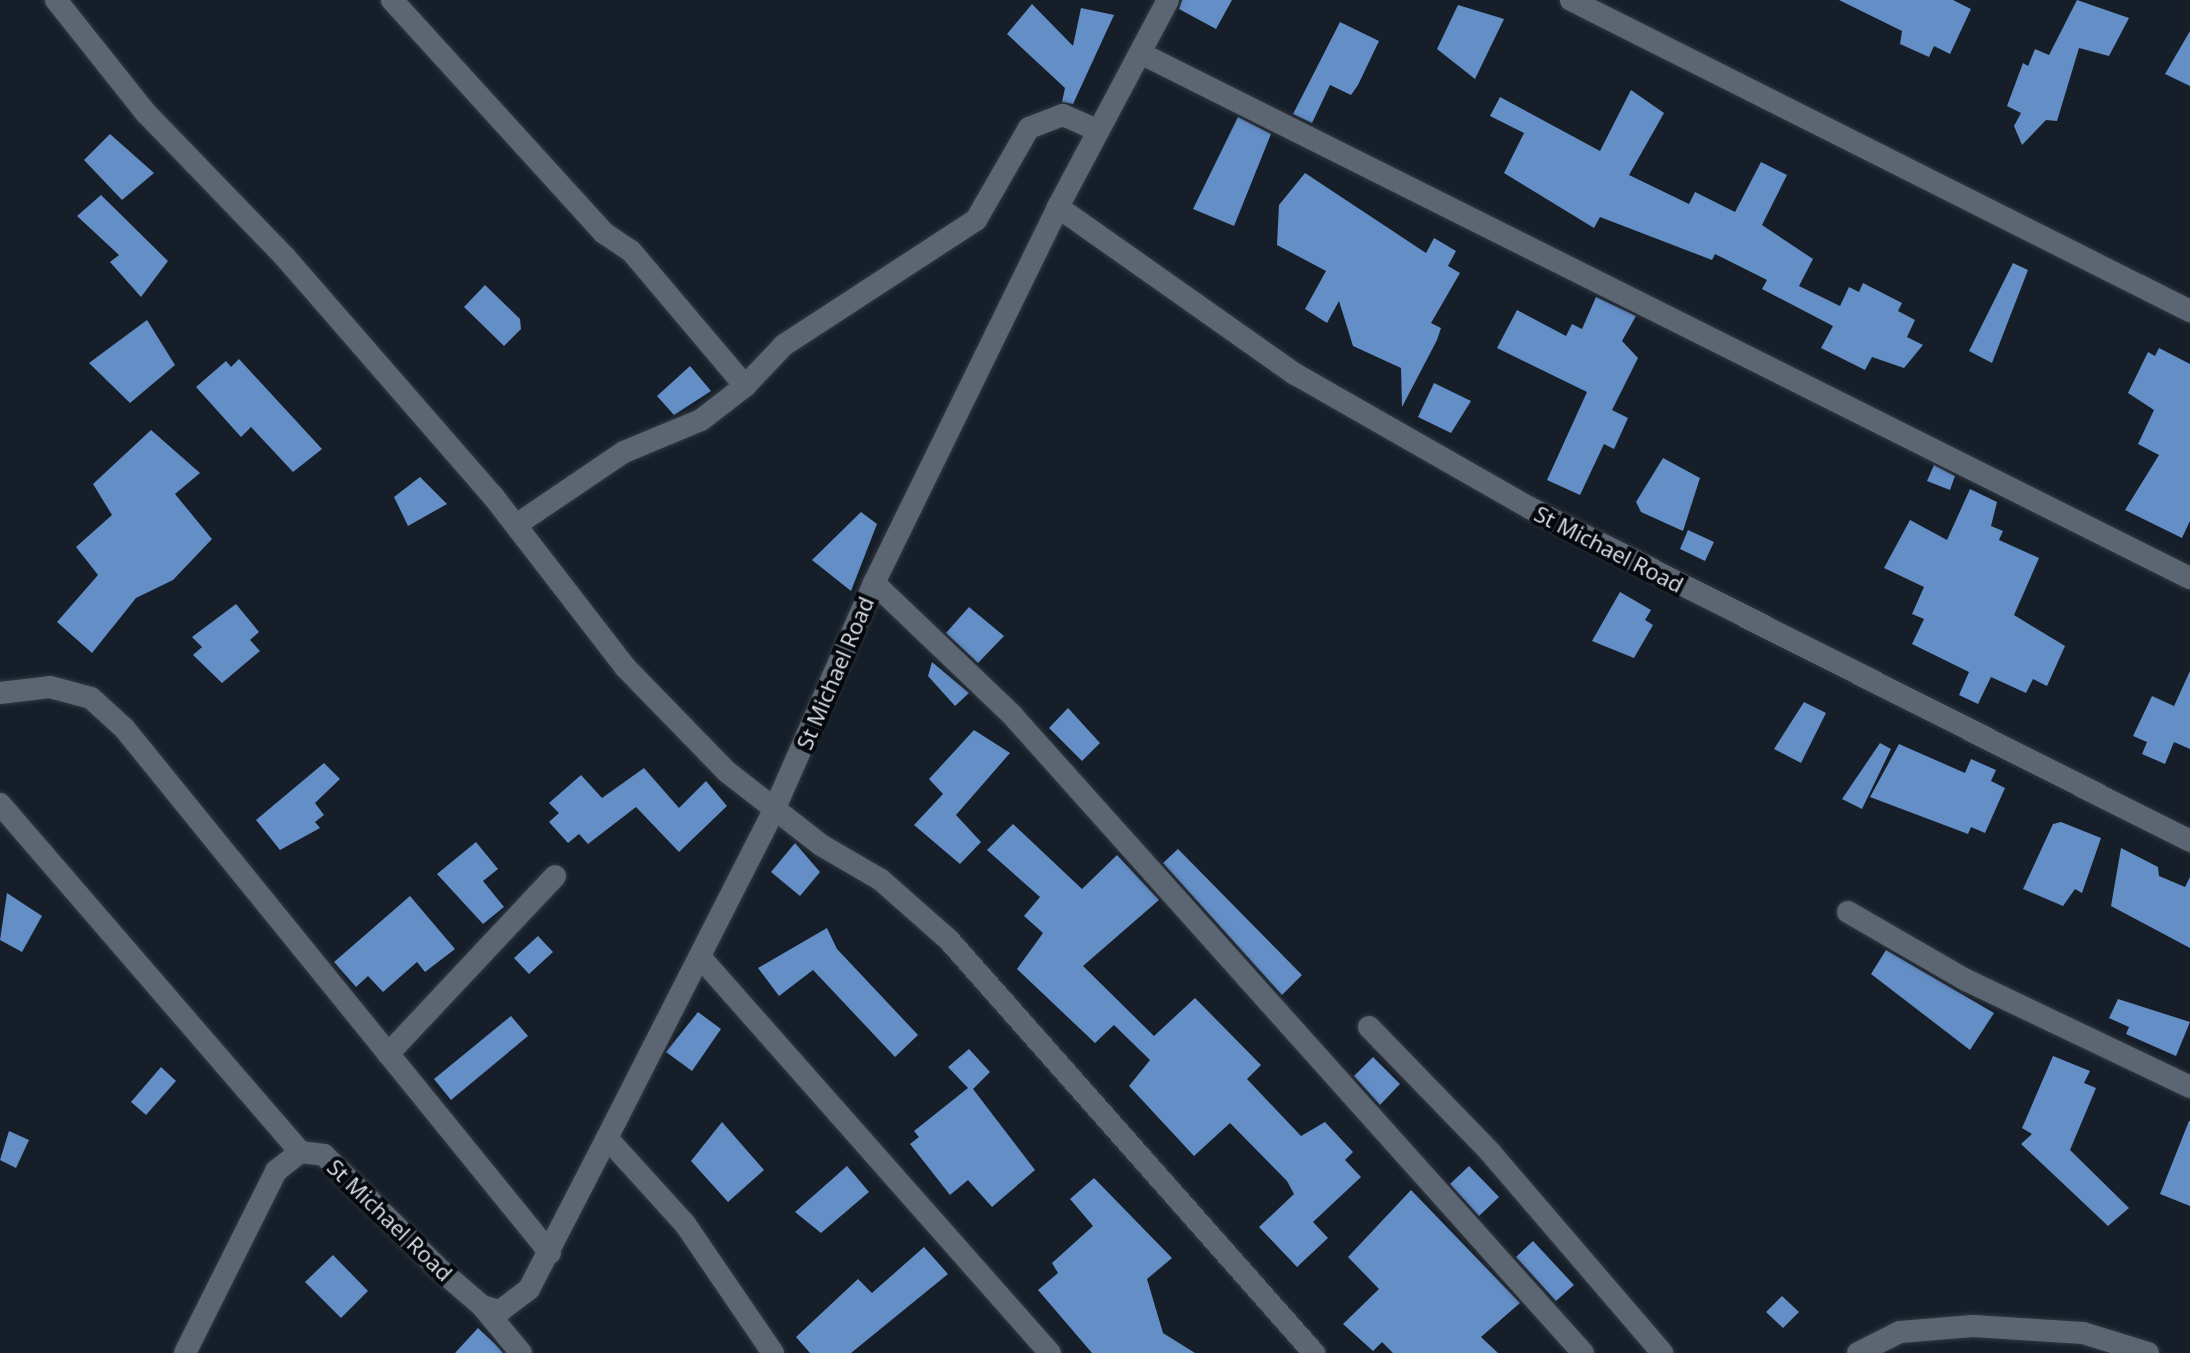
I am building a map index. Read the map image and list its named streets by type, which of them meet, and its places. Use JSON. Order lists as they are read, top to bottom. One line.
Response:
{"streets":{"street":["St Michael Road"]}}
